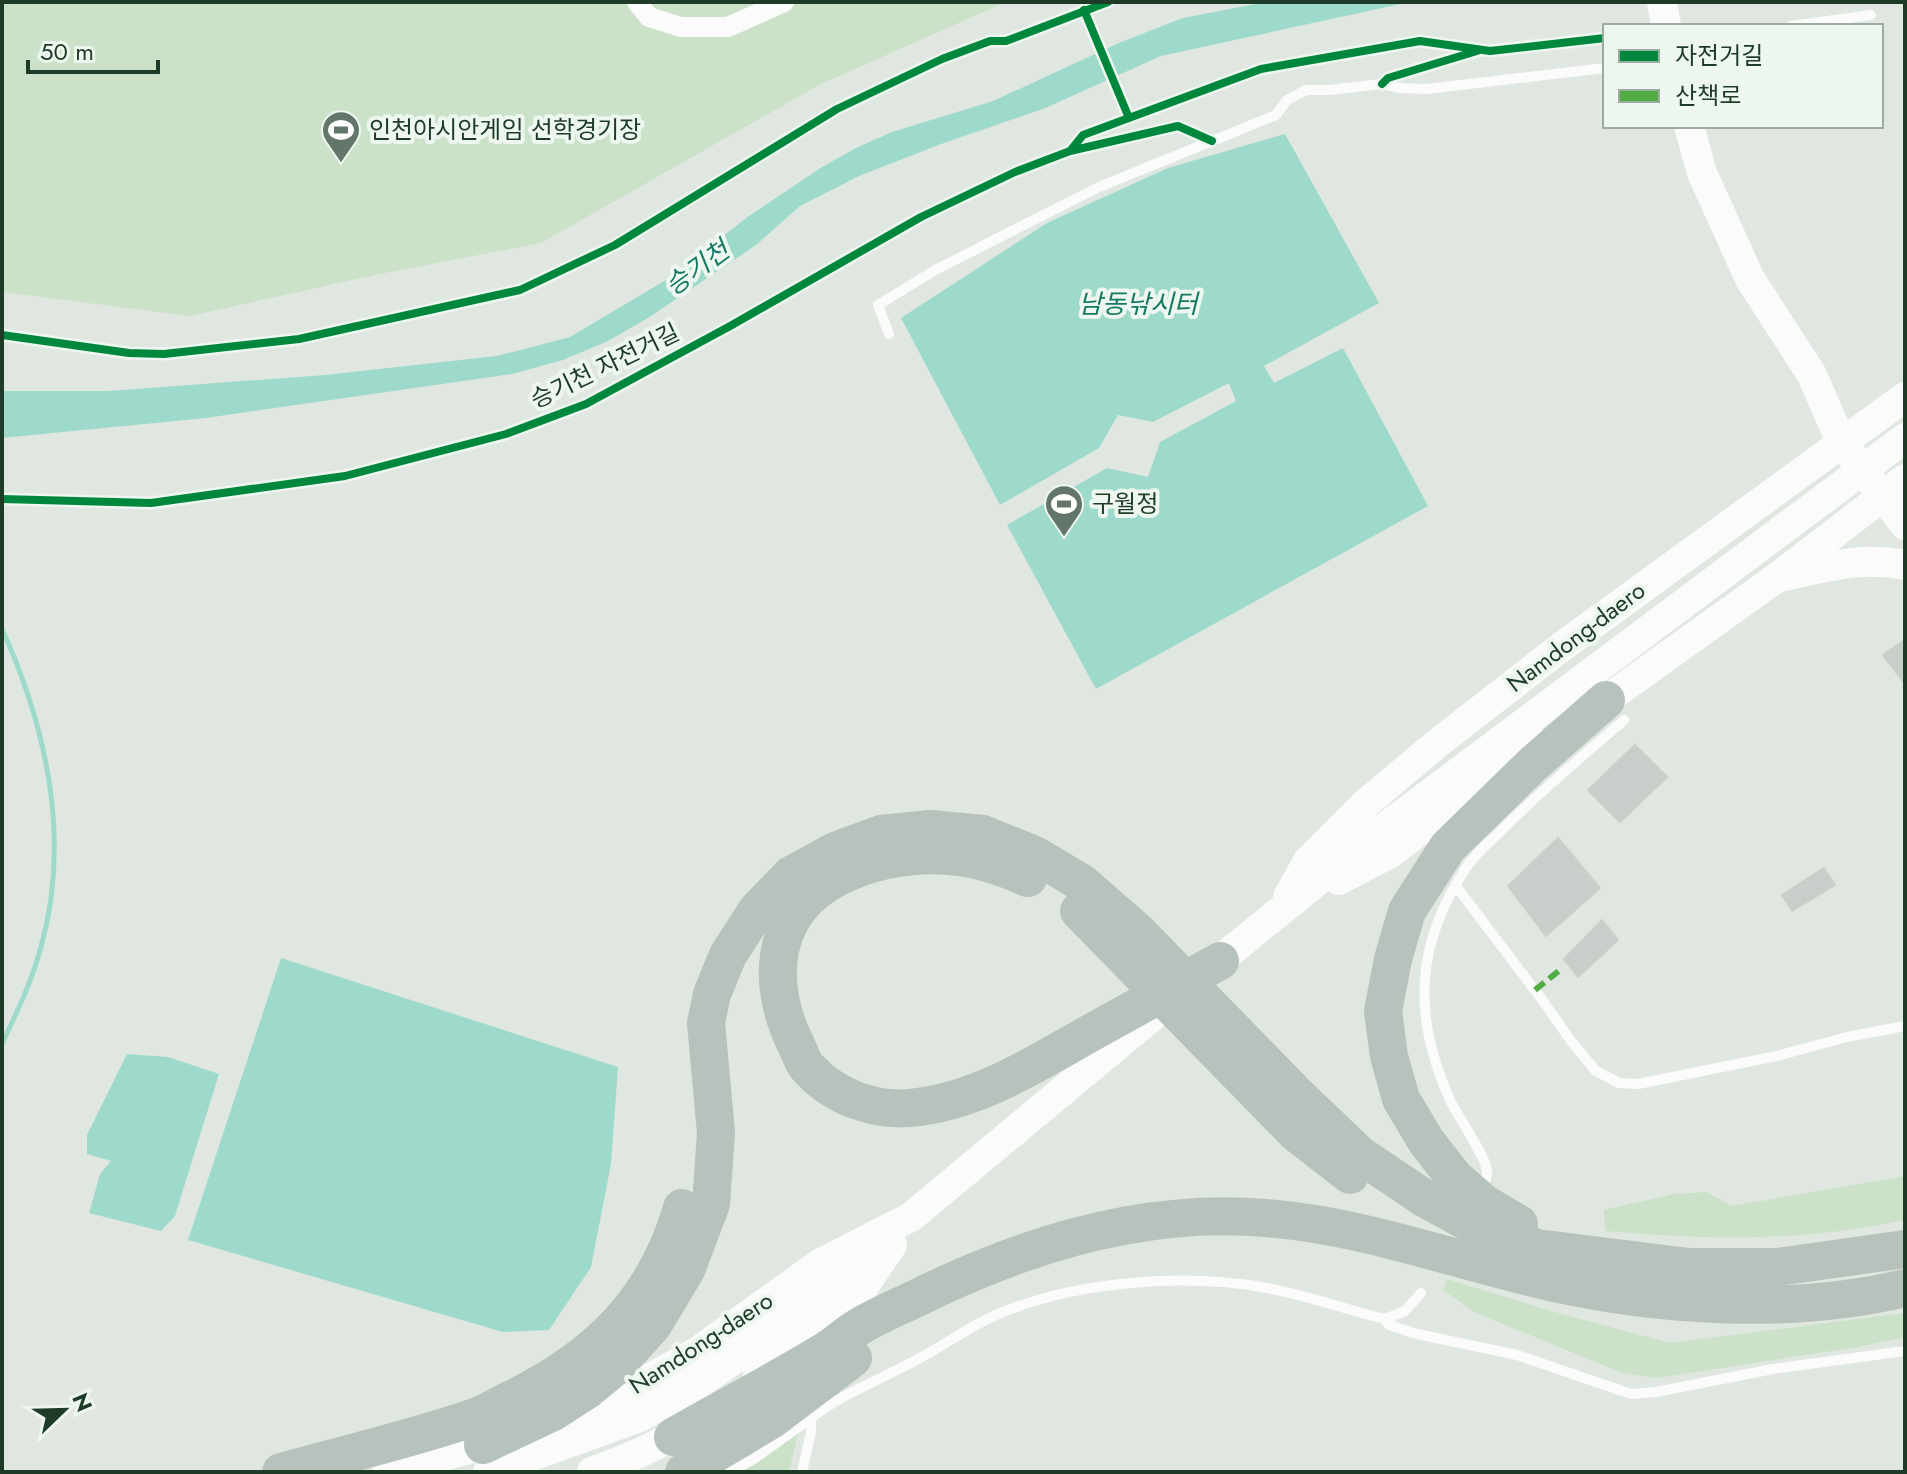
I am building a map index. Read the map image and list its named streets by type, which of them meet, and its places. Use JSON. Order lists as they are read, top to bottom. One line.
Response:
{"streets":{"main road":["Namdong-daero"],"cycle path":["승기천 자전거길"]},"water":["승기천","남동낚시터"],"places":{"sports":["인천아시안게임 선학경기장","구월정"]},"legend":["자전거길","산책로"],"scale_bar":"50 m","north":"top right"}
